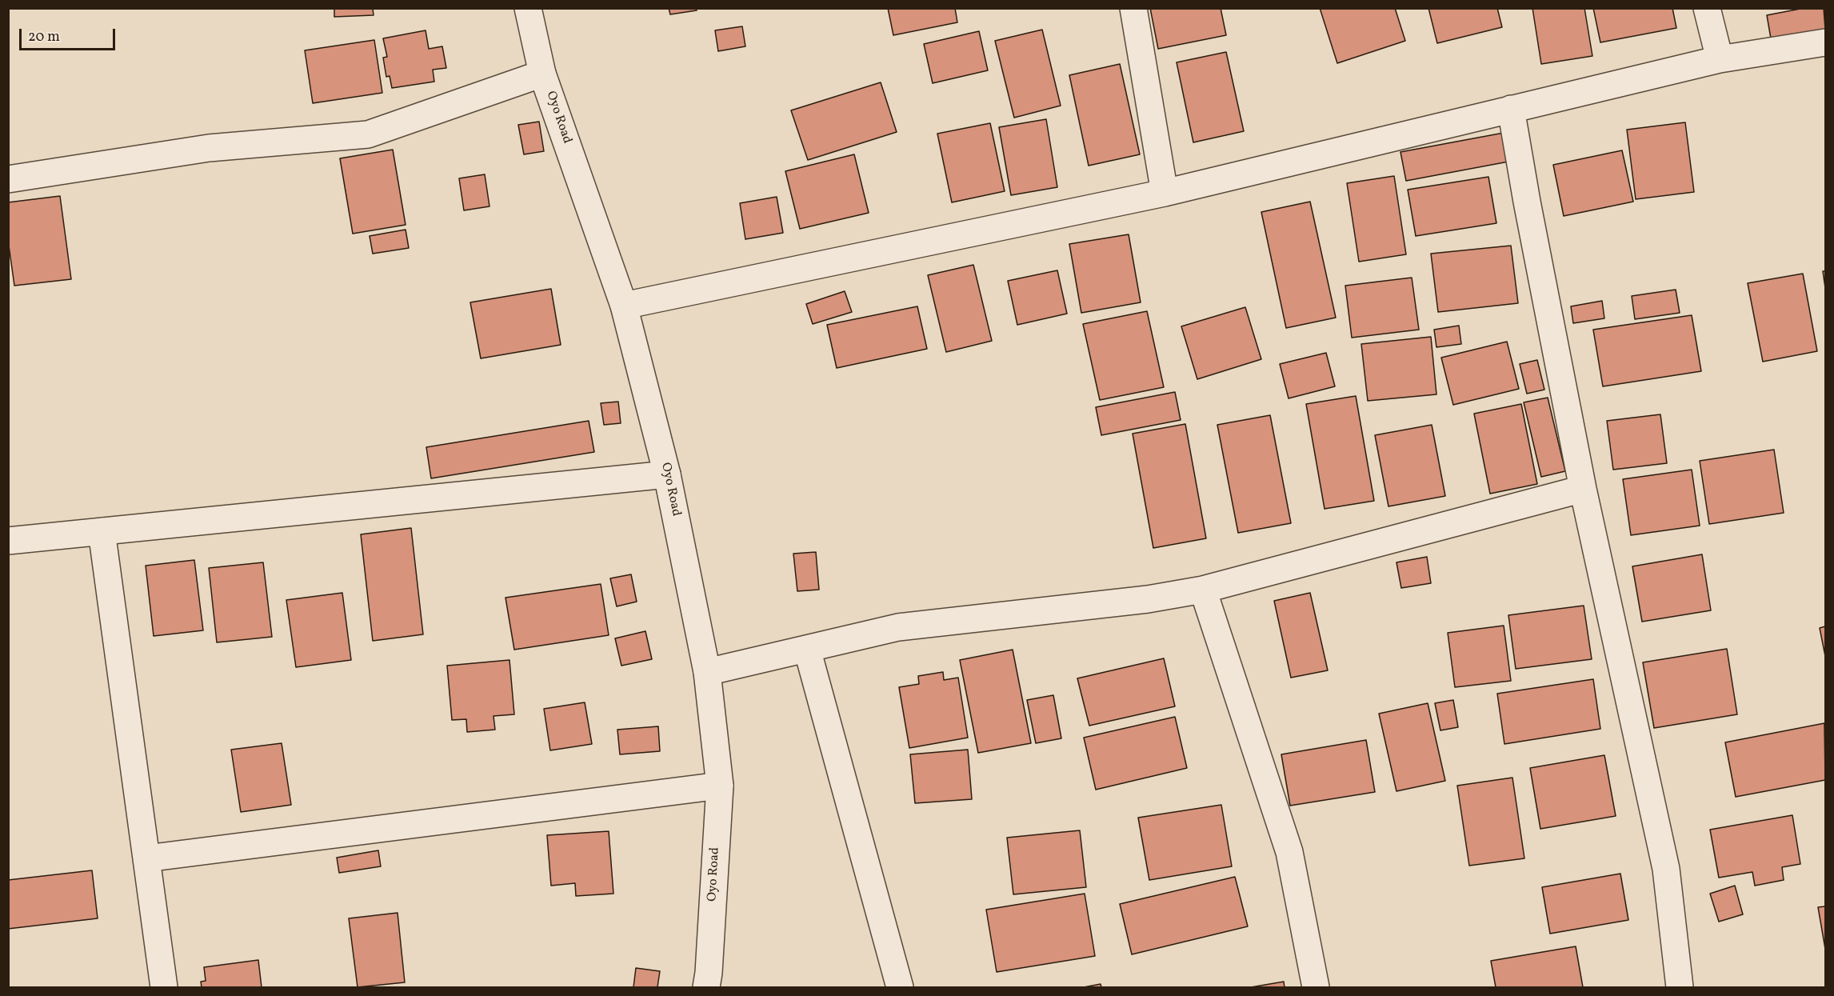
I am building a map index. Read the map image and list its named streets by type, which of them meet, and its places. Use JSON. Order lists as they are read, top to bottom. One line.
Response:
{"streets":{"street":["Oyo Road"]},"scale_bar":"20 m"}
